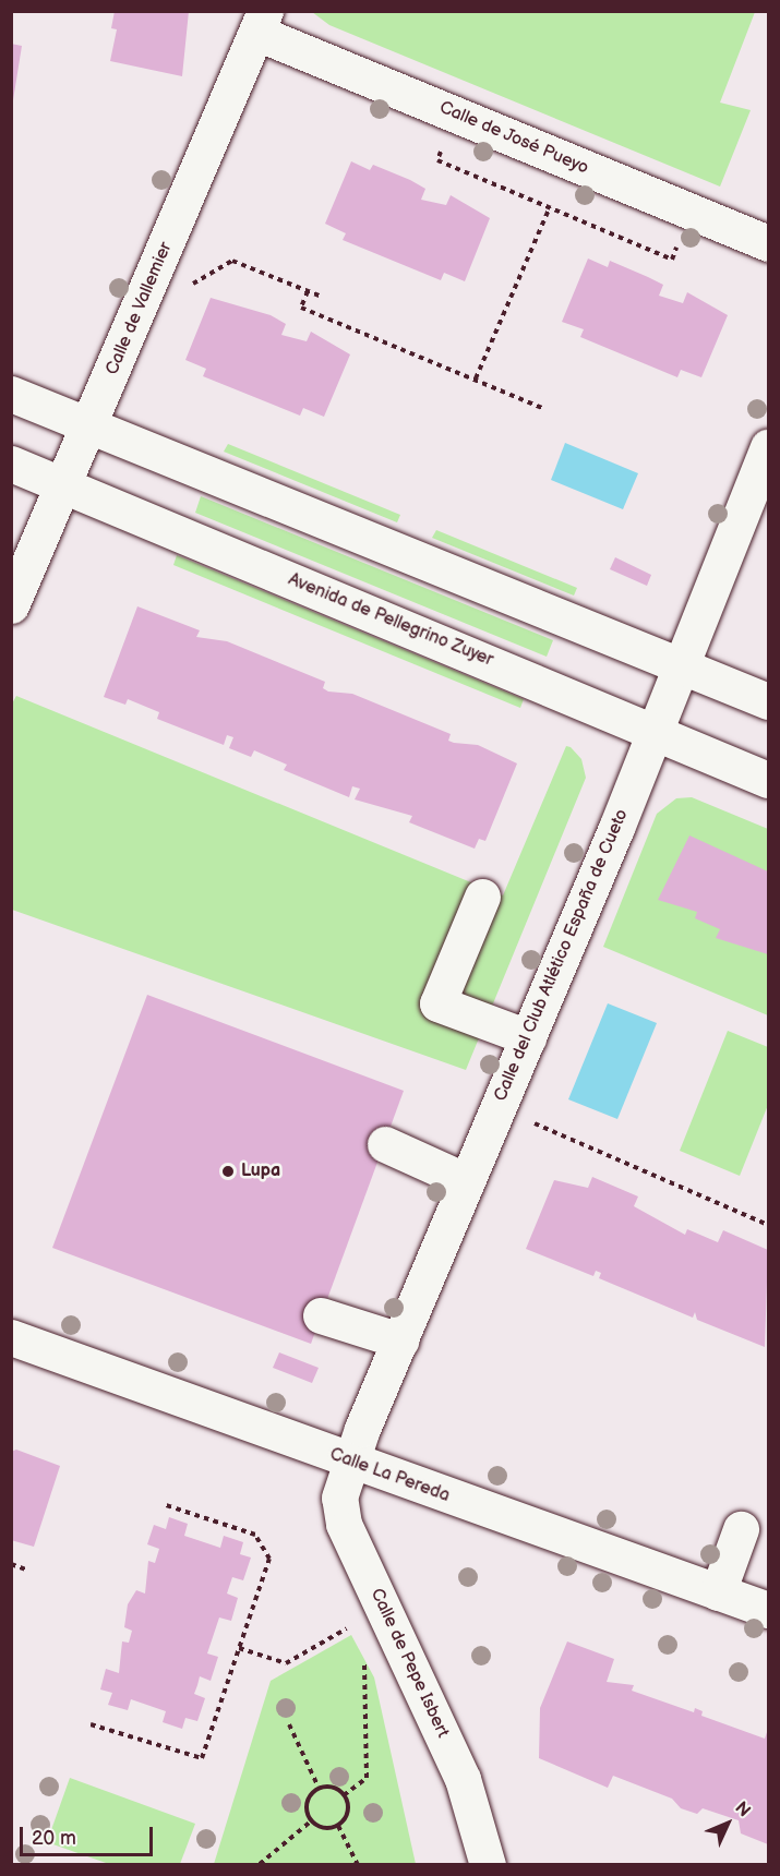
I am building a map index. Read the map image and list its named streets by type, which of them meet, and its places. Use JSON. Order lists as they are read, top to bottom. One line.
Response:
{"streets":{"street":["Calle de José Pueyo","Calle de Vallemier","Avenida de Pellegrino Zuyer","Calle del Club Atlético España de Cueto","Calle La Pereda","Calle de Pepe Isbert"]},"crossings":[["Calle de José Pueyo","Calle de Vallemier"],["Calle de Vallemier","Avenida de Pellegrino Zuyer"],["Avenida de Pellegrino Zuyer","Calle del Club Atlético España de Cueto"],["Calle del Club Atlético España de Cueto","Calle La Pereda"],["Calle del Club Atlético España de Cueto","Calle de Pepe Isbert"],["Calle La Pereda","Calle de Pepe Isbert"]],"places":["Lupa"],"scale_bar":"20 m","north":"top right"}
